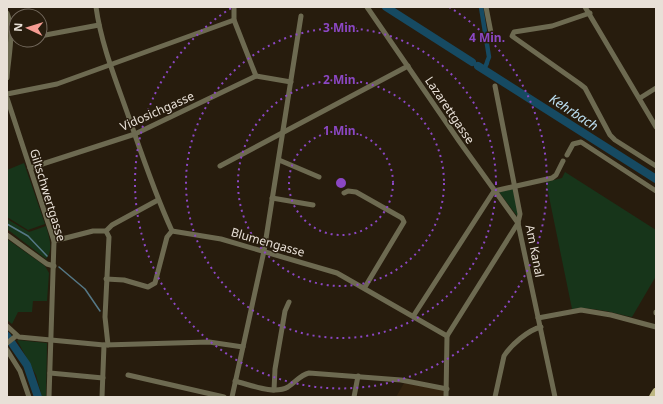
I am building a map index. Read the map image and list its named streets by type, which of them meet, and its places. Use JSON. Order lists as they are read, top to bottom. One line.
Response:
{"streets":{"street":["Lazarettgasse","Vidosichgasse","Giltschwertgasse","Blumengasse","Am Kanal"]},"crossings":[["Lazarettgasse","Am Kanal"],["Vidosichgasse","Giltschwertgasse"]],"water":["Kehrbach"],"north":"left","rings":["3 Min.","4 Min.","2 Min.","1 Min."]}
